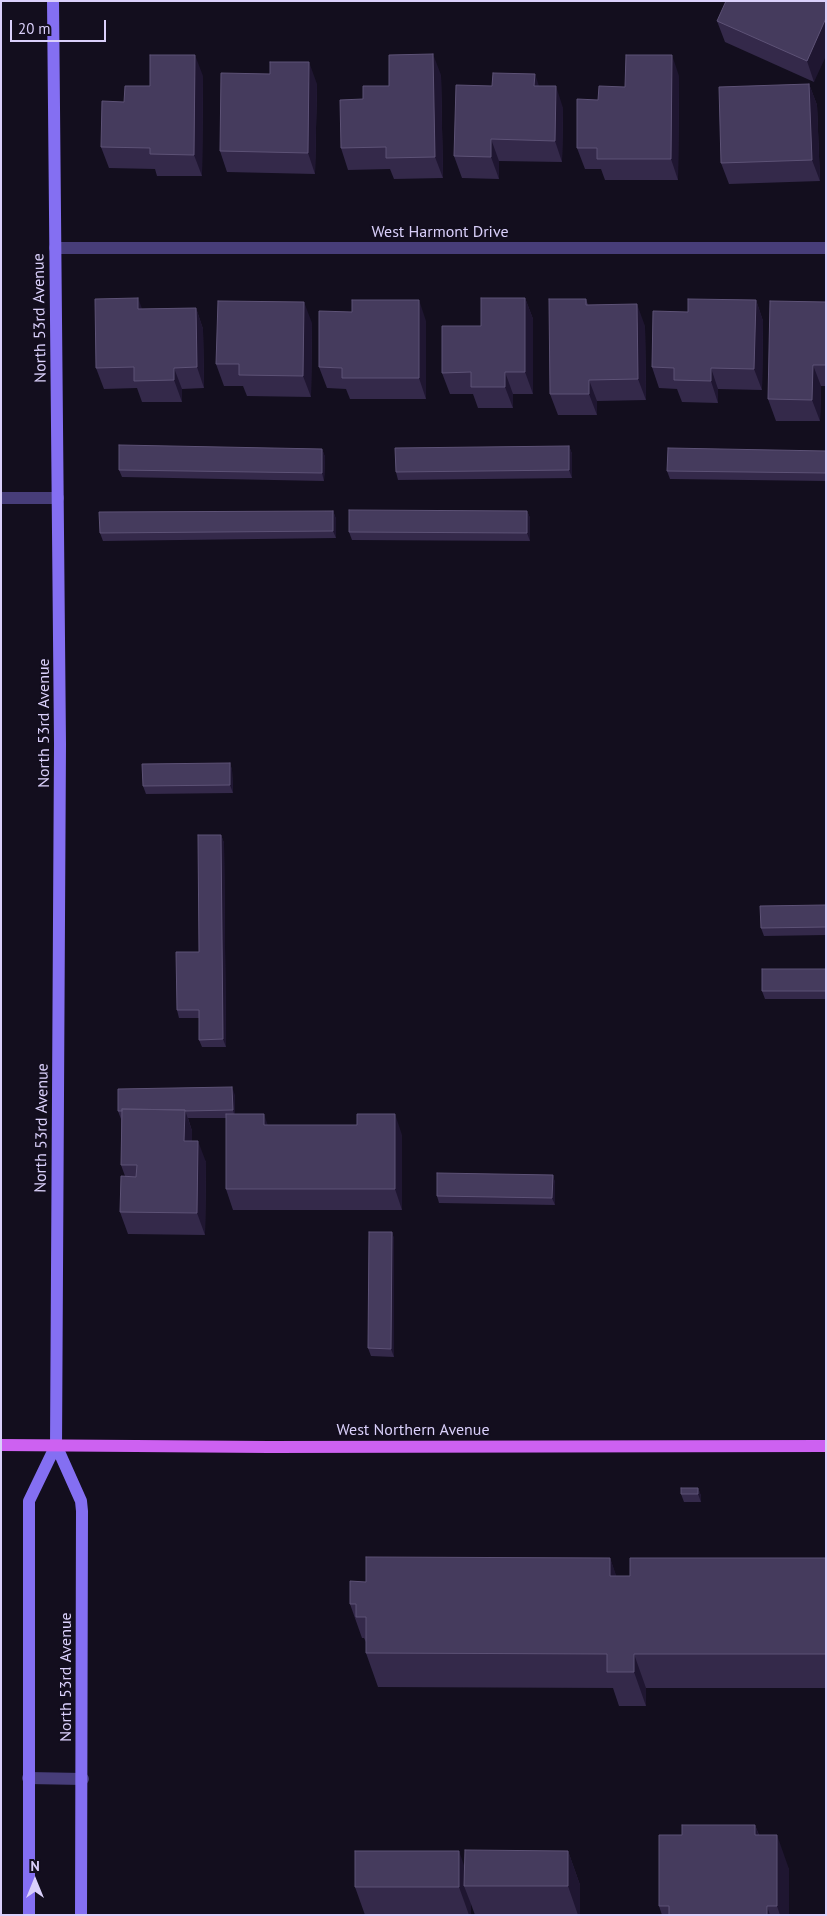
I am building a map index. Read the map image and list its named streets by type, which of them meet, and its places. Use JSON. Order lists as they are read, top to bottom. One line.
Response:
{"streets":{"main road":["West Northern Avenue"],"street":["West Harmont Drive","North 53rd Avenue"]},"crossings":[["West Harmont Drive","North 53rd Avenue"],["North 53rd Avenue","West Northern Avenue"]],"scale_bar":"20 m","north":"top"}
